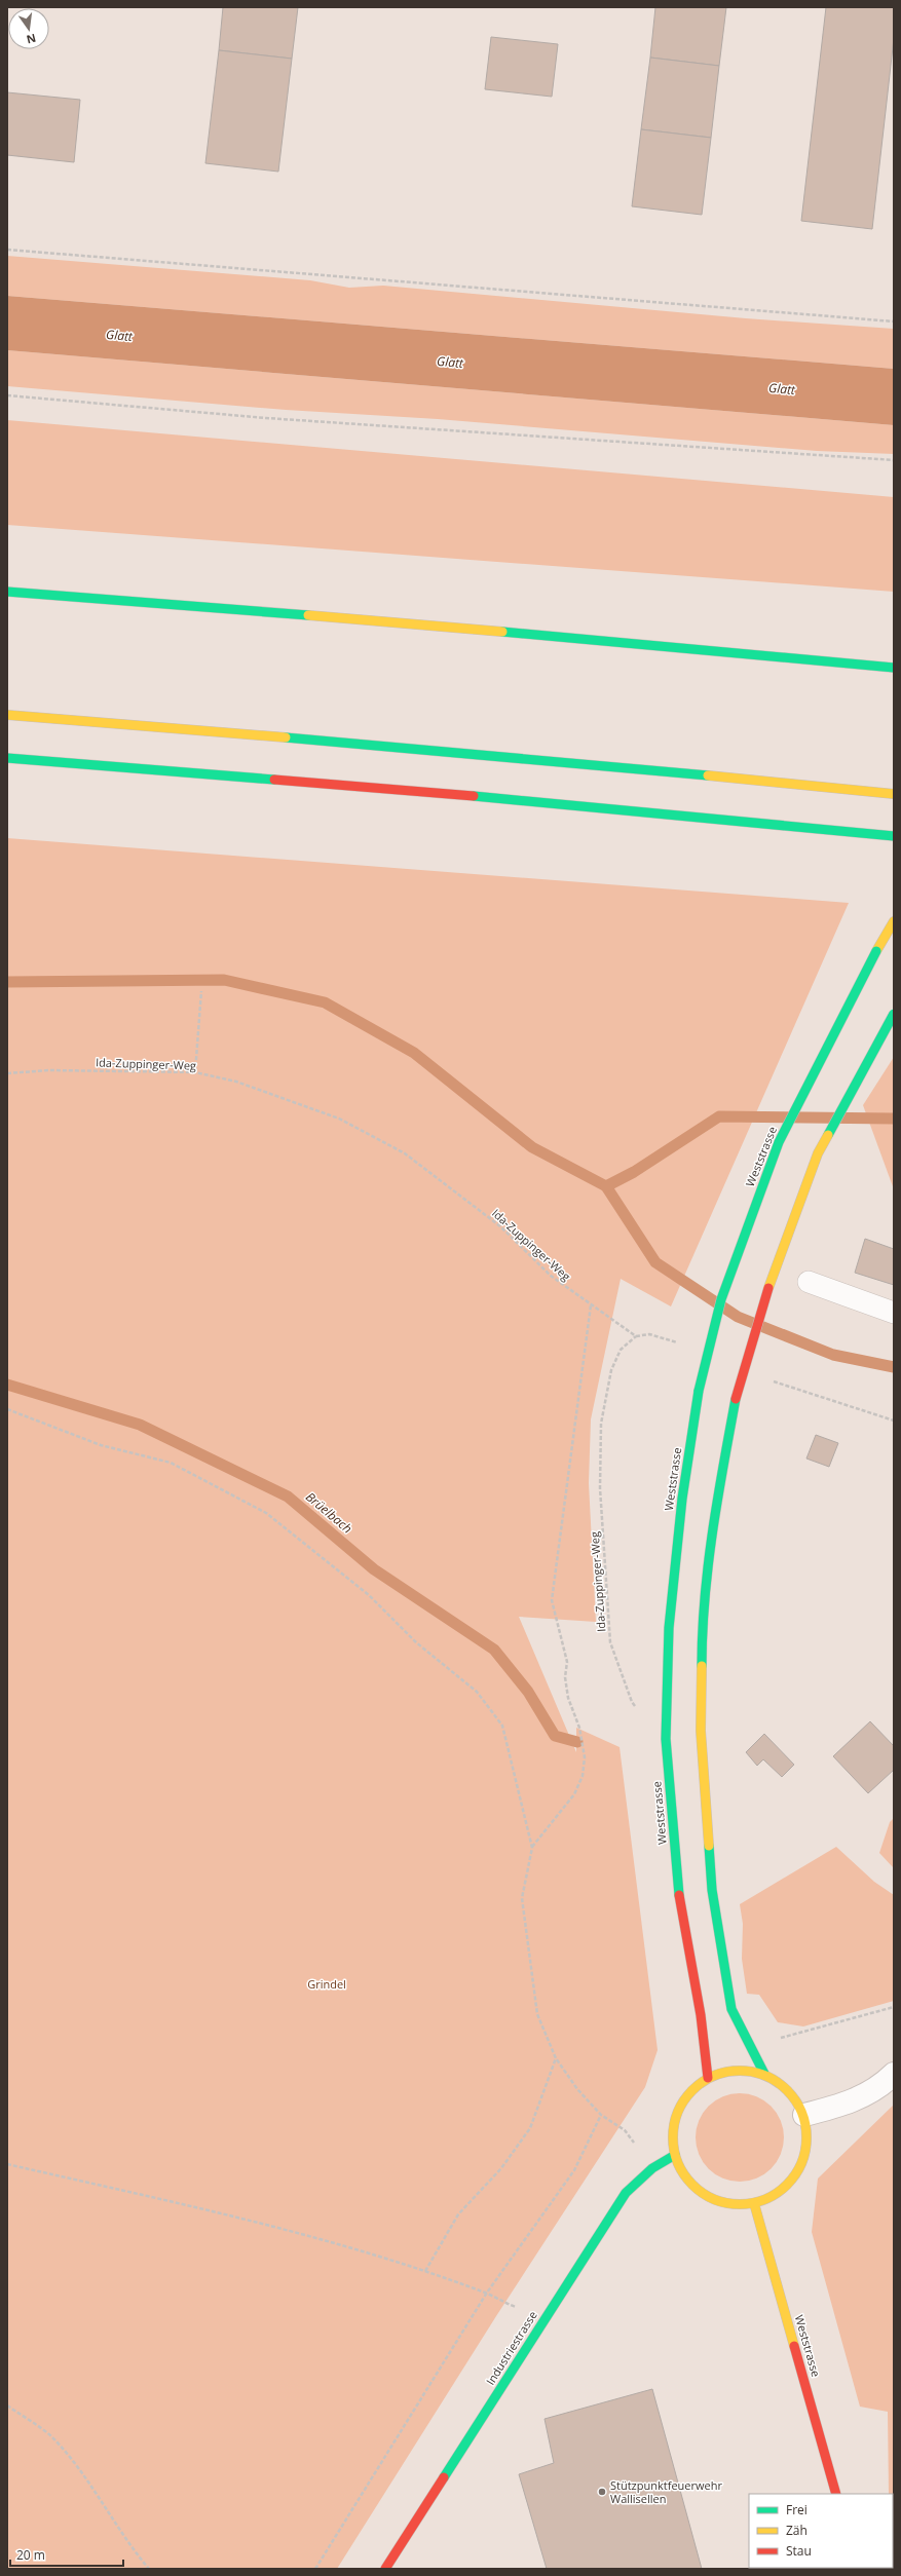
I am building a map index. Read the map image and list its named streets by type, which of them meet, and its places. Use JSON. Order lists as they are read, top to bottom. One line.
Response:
{"streets":{"main road":["Weststrasse","Industriestrasse"],"path":["Ida-Zuppinger-Weg"]},"crossings":[["Ida-Zuppinger-Weg","Weststrasse"],["Weststrasse","Industriestrasse"]],"water":["Glatt","Brüelbach"],"parks":["Grindel"],"places":["Stützpunktfeuerwehr Wallisellen"],"legend":["Frei","Zäh","Stau"],"scale_bar":"20 m","north":"bottom"}
